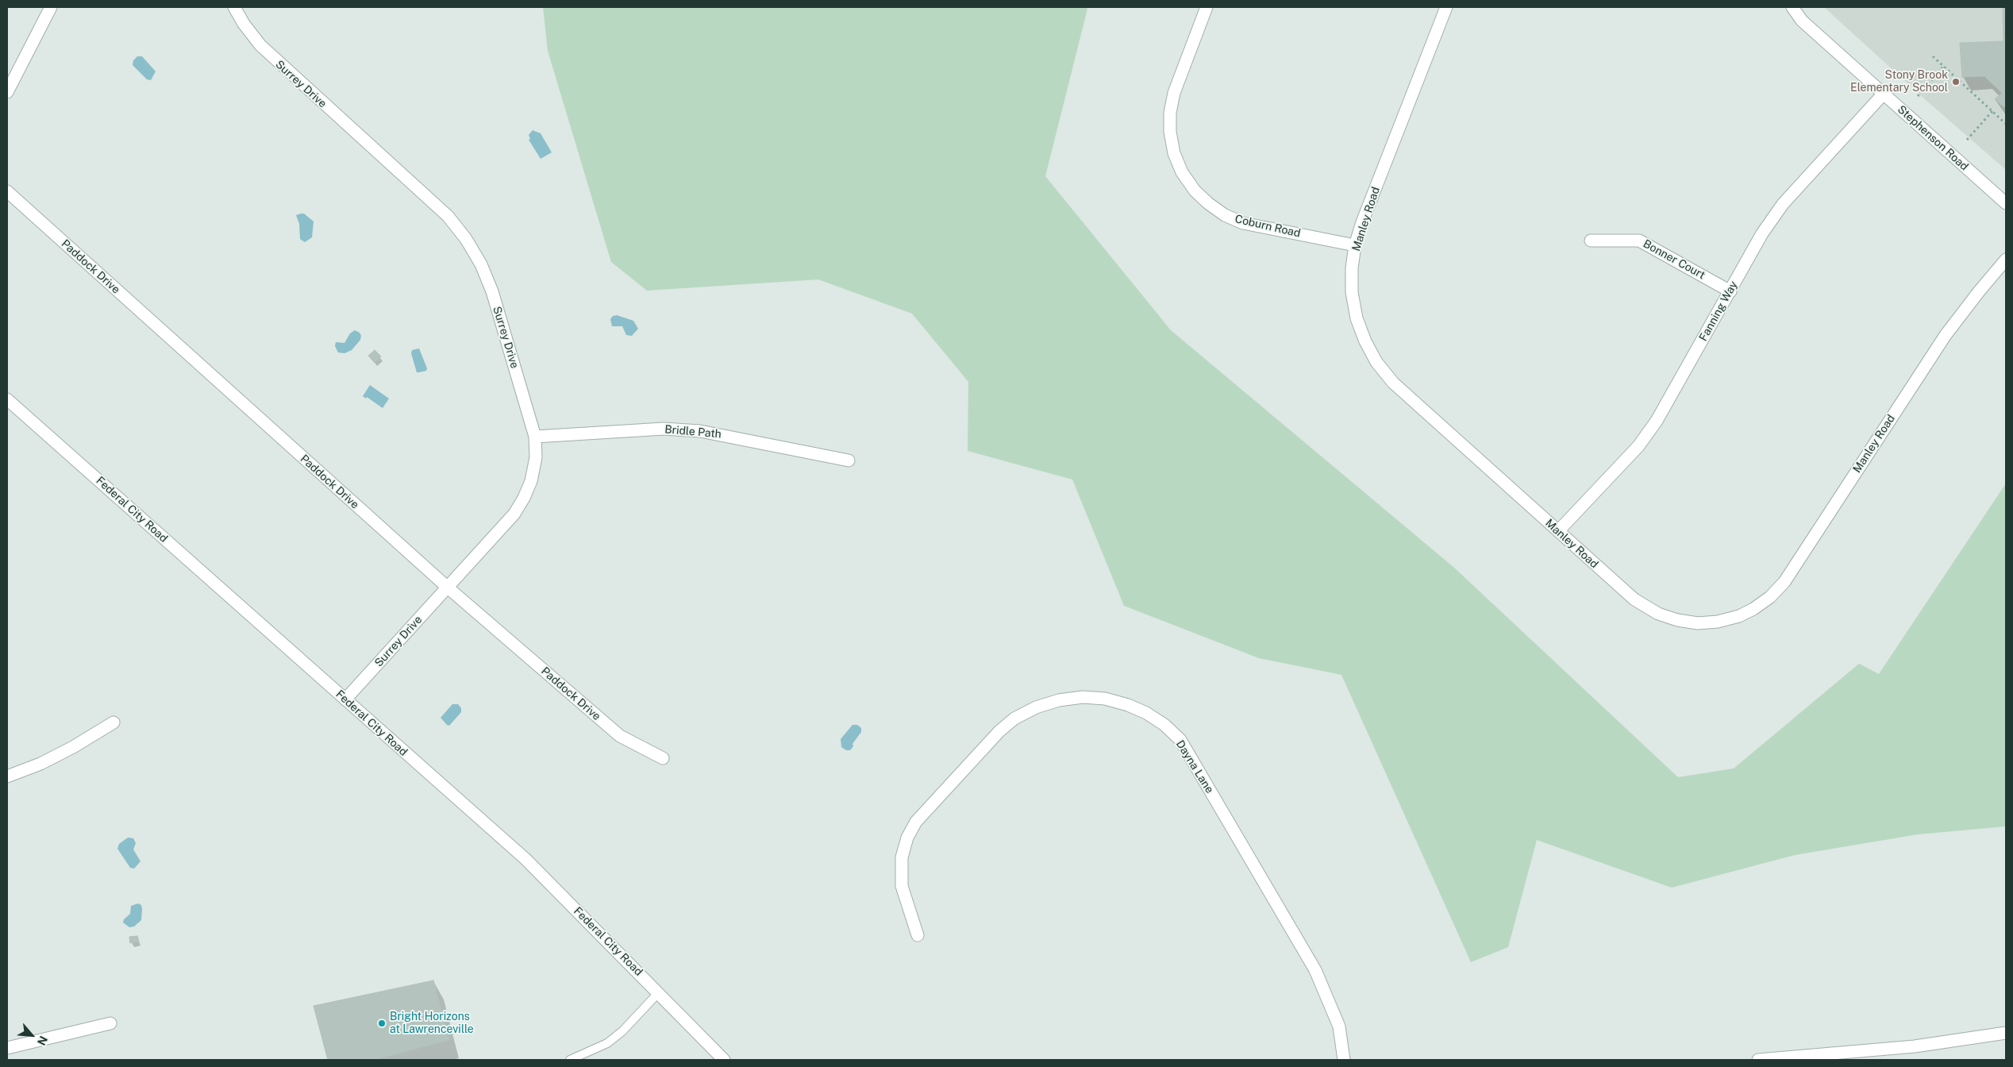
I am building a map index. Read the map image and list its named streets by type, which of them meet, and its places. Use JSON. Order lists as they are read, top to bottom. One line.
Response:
{"streets":{"street":["Surrey Drive","Stephenson Road","Manley Road","Coburn Road","Bonner Court","Paddock Drive","Fanning Way","Bridle Path","Federal City Road","Dayna Lane"]},"crossings":[["Surrey Drive","Paddock Drive"],["Surrey Drive","Bridle Path"],["Surrey Drive","Federal City Road"],["Stephenson Road","Fanning Way"],["Manley Road","Coburn Road"],["Manley Road","Fanning Way"],["Bonner Court","Fanning Way"]],"places":["Stony Brook Elementary School","Bright Horizons at Lawrenceville"],"north":"bottom right"}
